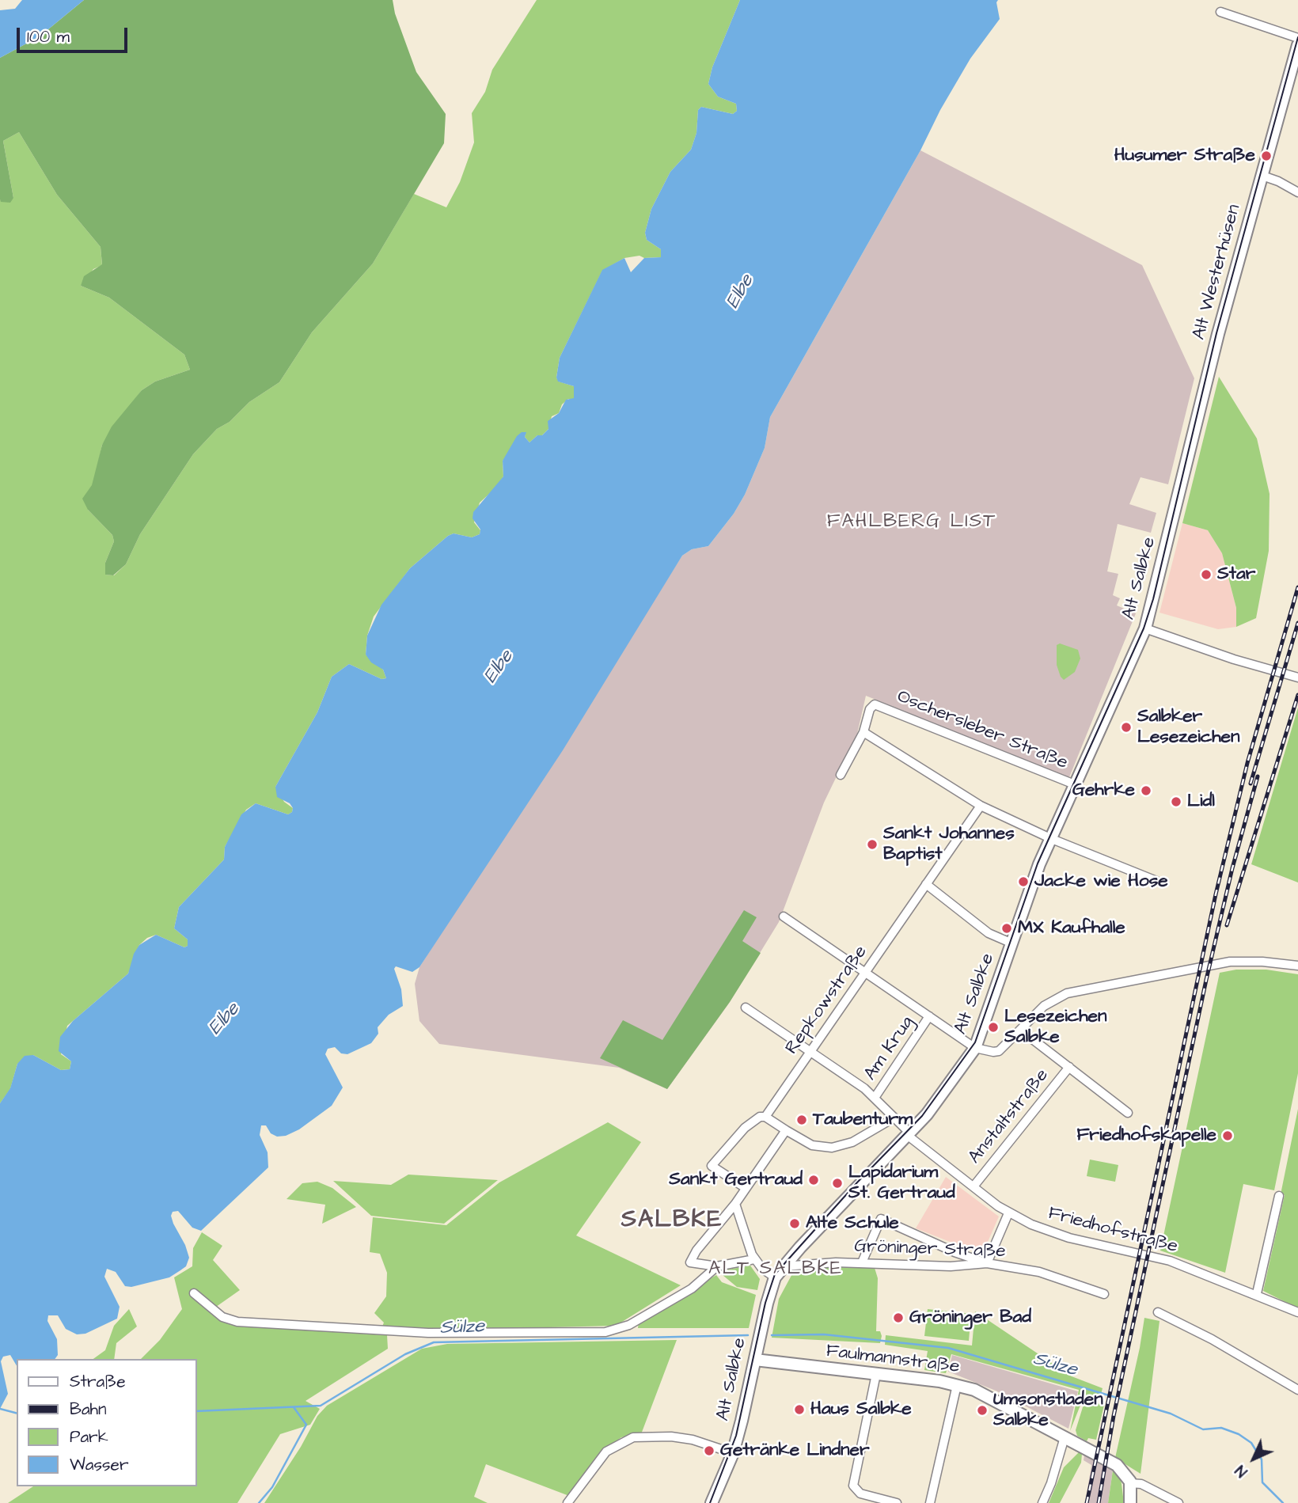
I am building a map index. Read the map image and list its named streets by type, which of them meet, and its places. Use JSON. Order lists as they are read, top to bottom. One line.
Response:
{"streets":{"main road":["Alt Westerhüsen","Alt Salbke","Faulmannstraße"],"street":["Oschersleber Straße","Repkowstraße","Am Krug","Anstaltstraße","Friedhofstraße","Gröninger Straße"]},"crossings":[["Alt Westerhüsen","Alt Salbke"],["Alt Salbke","Oschersleber Straße"],["Alt Salbke","Friedhofstraße"],["Alt Salbke","Gröninger Straße"],["Alt Salbke","Faulmannstraße"],["Repkowstraße","Friedhofstraße"],["Am Krug","Friedhofstraße"],["Anstaltstraße","Friedhofstraße"]],"districts":["FAHLBERG LIST","SALBKE","ALT SALBKE"],"water":["Elbe","Sülze"],"places":["Husumer Straße","Star","Salbker Lesezeichen","Gehrke","Lidl","Sankt Johannes Baptist","Jacke wie Hose","MX Kaufhalle","Lesezeichen Salbke","Taubenturm","Friedhofskapelle","Sankt Gertraud","Lapidarium St. Gertraud","Alte Schule","Gröninger Bad","Haus Salbke","Umsonstladen Salbke","Getränke Lindner"],"legend":["Straße","Bahn","Park","Wasser"],"scale_bar":"100 m","north":"bottom left"}
